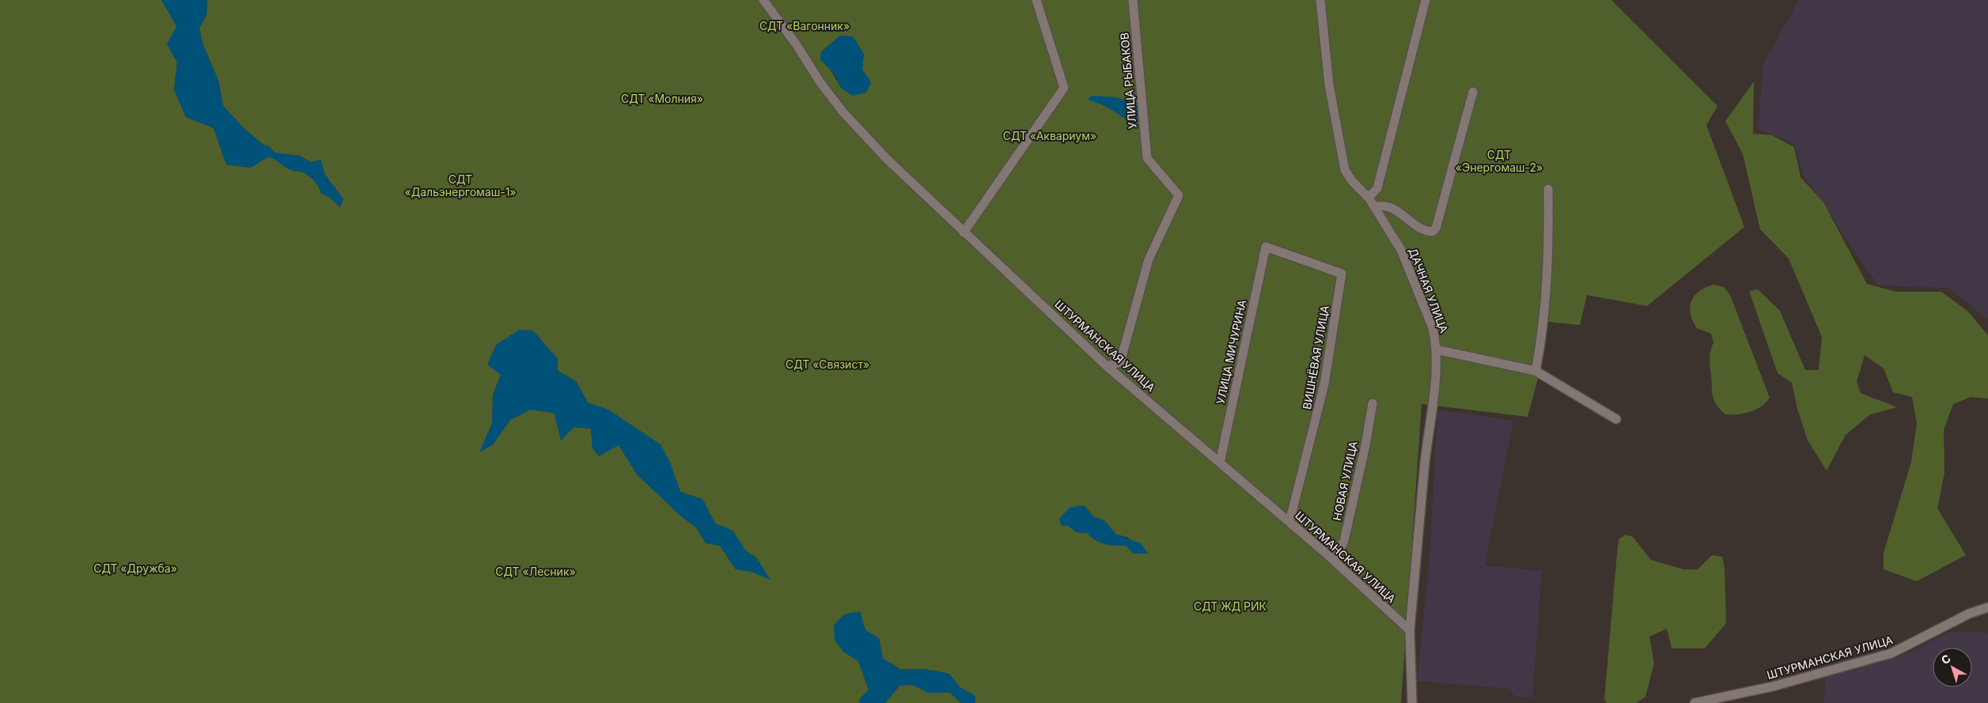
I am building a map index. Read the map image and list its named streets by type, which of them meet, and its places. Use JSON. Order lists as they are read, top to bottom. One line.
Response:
{"streets":{"street":["УЛИЦА РЫБАКОВ","ДАЧНАЯ УЛИЦА","ШТУРМАНСКАЯ УЛИЦА","УЛИЦА МИЧУРИНА","ВИШНЁВАЯ УЛИЦА","НОВАЯ УЛИЦА"]},"crossings":[["УЛИЦА РЫБАКОВ","ШТУРМАНСКАЯ УЛИЦА"],["ДАЧНАЯ УЛИЦА","ШТУРМАНСКАЯ УЛИЦА"],["ШТУРМАНСКАЯ УЛИЦА","УЛИЦА МИЧУРИНА"],["ШТУРМАНСКАЯ УЛИЦА","ВИШНЁВАЯ УЛИЦА"],["ШТУРМАНСКАЯ УЛИЦА","НОВАЯ УЛИЦА"],["УЛИЦА МИЧУРИНА","ВИШНЁВАЯ УЛИЦА"]],"parks":["СДТ «Вагонник»","СДТ «Молния»","СДТ «Аквариум»","СДТ «Энергомаш-2»","СДТ «Дальэнергомаш-1»","СДТ «Связист»","СДТ «Дружба»","СДТ «Лесник»","СДТ ЖД РИК"],"north":"top left"}
